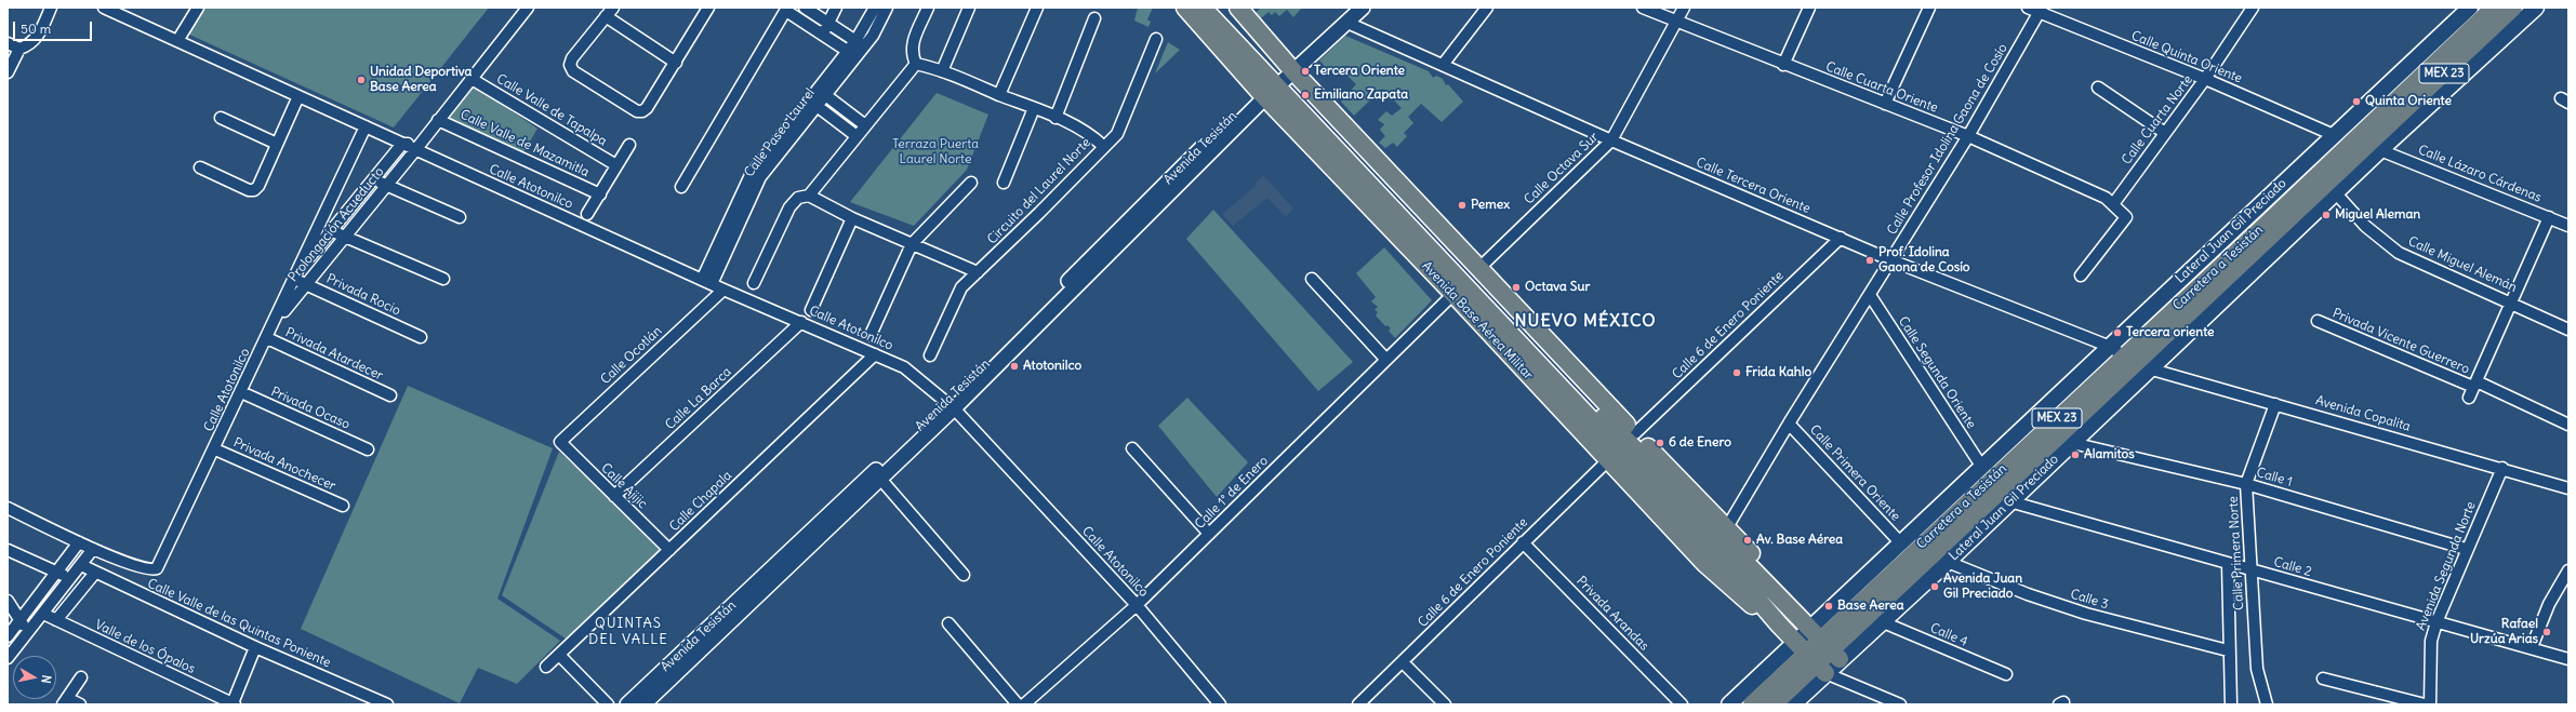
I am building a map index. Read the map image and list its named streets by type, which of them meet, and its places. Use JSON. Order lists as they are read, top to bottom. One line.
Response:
{"streets":{"main road":["MEX 23","Lateral Juan Gil Preciado","Carretera a Tesistán","Avenida Base Aérea Militar"],"street":["Calle Quinta Oriente","Calle Cuarta Oriente","Calle Valle de Tapalpa","Calle Cuarta Norte","Calle Paseo Laurel","Calle Profesor Idolina Gaona de Cosío","Calle Valle de Mazamitla","Avenida Tesistán","Calle Octava Sur","Calle Lázaro Cárdenas","Calle Tercera Oriente","Calle Atotonilco","Circuito del Laurel Norte","Prolongación Acueducto","Calle Miguel Alemán","Privada Rocio","Calle 6 de Enero Poniente","Privada Vicente Guerrero","Privada Atardecer","Calle Ocotlán","Calle Segunda Oriente","Calle La Barca","Privada Ocaso","Avenida Copalita","Privada Anochecer","Calle Primera Oriente","Calle 1","Calle Ajijic","Calle 1° de Enero","Calle Chapala","Calle Primera Norte","Avenida Segunda Norte","Calle 2","Calle 3","Privada Arandas","Calle Valle de las Quintas Poniente","Calle 4","Valle de los Ópalos"]},"crossings":[["Calle Quinta Oriente","Calle Cuarta Norte"],["Calle Quinta Oriente","Calle Profesor Idolina Gaona de Cosío"],["Calle Quinta Oriente","Lateral Juan Gil Preciado"],["Calle Cuarta Oriente","Calle Cuarta Norte"],["Calle Cuarta Oriente","Calle Profesor Idolina Gaona de Cosío"],["Calle Cuarta Oriente","Calle Octava Sur"],["Calle Valle de Tapalpa","Prolongación Acueducto"],["Calle Paseo Laurel","Calle Atotonilco"],["Calle Profesor Idolina Gaona de Cosío","Calle Tercera Oriente"],["Calle Profesor Idolina Gaona de Cosío","Avenida Base Aérea Militar"],["Calle Profesor Idolina Gaona de Cosío","Calle Segunda Oriente"],["Calle Profesor Idolina Gaona de Cosío","Calle Primera Oriente"],["Calle Valle de Mazamitla","Prolongación Acueducto"],["Avenida Tesistán","Calle Tercera Oriente"],["Avenida Tesistán","Calle Atotonilco"],["Avenida Tesistán","Avenida Base Aérea Militar"],["Calle Octava Sur","Calle Tercera Oriente"],["Calle Octava Sur","Avenida Base Aérea Militar"],["Calle Lázaro Cárdenas","Lateral Juan Gil Preciado"],["Calle Tercera Oriente","Lateral Juan Gil Preciado"],["Calle Tercera Oriente","Carretera a Tesistán"],["Calle Tercera Oriente","Calle 6 de Enero Poniente"],["Calle Tercera Oriente","Avenida Copalita"],["Calle Atotonilco","Prolongación Acueducto"],["Calle Atotonilco","Privada Rocio"],["Calle Atotonilco","Privada Atardecer"],["Calle Atotonilco","Calle Ocotlán"],["Calle Atotonilco","Calle La Barca"],["Calle Atotonilco","Privada Ocaso"],["Calle Atotonilco","Privada Anochecer"],["Calle Atotonilco","Calle 1° de Enero"],["Calle Atotonilco","Calle Chapala"],["Prolongación Acueducto","Privada Rocio"],["Lateral Juan Gil Preciado","Calle Miguel Alemán"],["Lateral Juan Gil Preciado","Carretera a Tesistán"],["Lateral Juan Gil Preciado","Avenida Base Aérea Militar"],["Lateral Juan Gil Preciado","Calle Segunda Oriente"],["Lateral Juan Gil Preciado","Avenida Copalita"],["Lateral Juan Gil Preciado","Calle Primera Oriente"],["Lateral Juan Gil Preciado","Calle 1"],["Lateral Juan Gil Preciado","Calle 2"],["Lateral Juan Gil Preciado","Calle 3"],["Lateral Juan Gil Preciado","Calle 4"],["Carretera a Tesistán","Avenida Base Aérea Militar"],["Carretera a Tesistán","Avenida Copalita"],["Avenida Base Aérea Militar","Calle 6 de Enero Poniente"],["Avenida Base Aérea Militar","Calle 1° de Enero"],["Calle 6 de Enero Poniente","Privada Arandas"],["Calle Ocotlán","Calle Ajijic"],["Calle La Barca","Calle Ajijic"],["Avenida Copalita","Calle Primera Norte"],["Avenida Copalita","Avenida Segunda Norte"],["Calle 1","Calle Primera Norte"],["Calle 1","Avenida Segunda Norte"],["Calle Ajijic","Calle Chapala"],["Calle Primera Norte","Calle 2"],["Avenida Segunda Norte","Calle 2"]],"districts":["NUEVO MÉXICO","QUINTAS DEL VALLE"],"parks":["Terraza Puerta Laurel Norte"],"places":["Tercera Oriente","Unidad Deportiva Base Aerea","Emiliano Zapata","Quinta Oriente","Pemex","Miguel Aleman","Prof. Idolina Gaona de Cosío","Octava Sur","Tercera oriente","Atotonilco","Frida Kahlo","6 de Enero","Alamitos","Av. Base Aérea","Avenida Juan Gil Preciado","Base Aerea","Rafael Urzúa Arias"],"scale_bar":"50 m","north":"right"}
